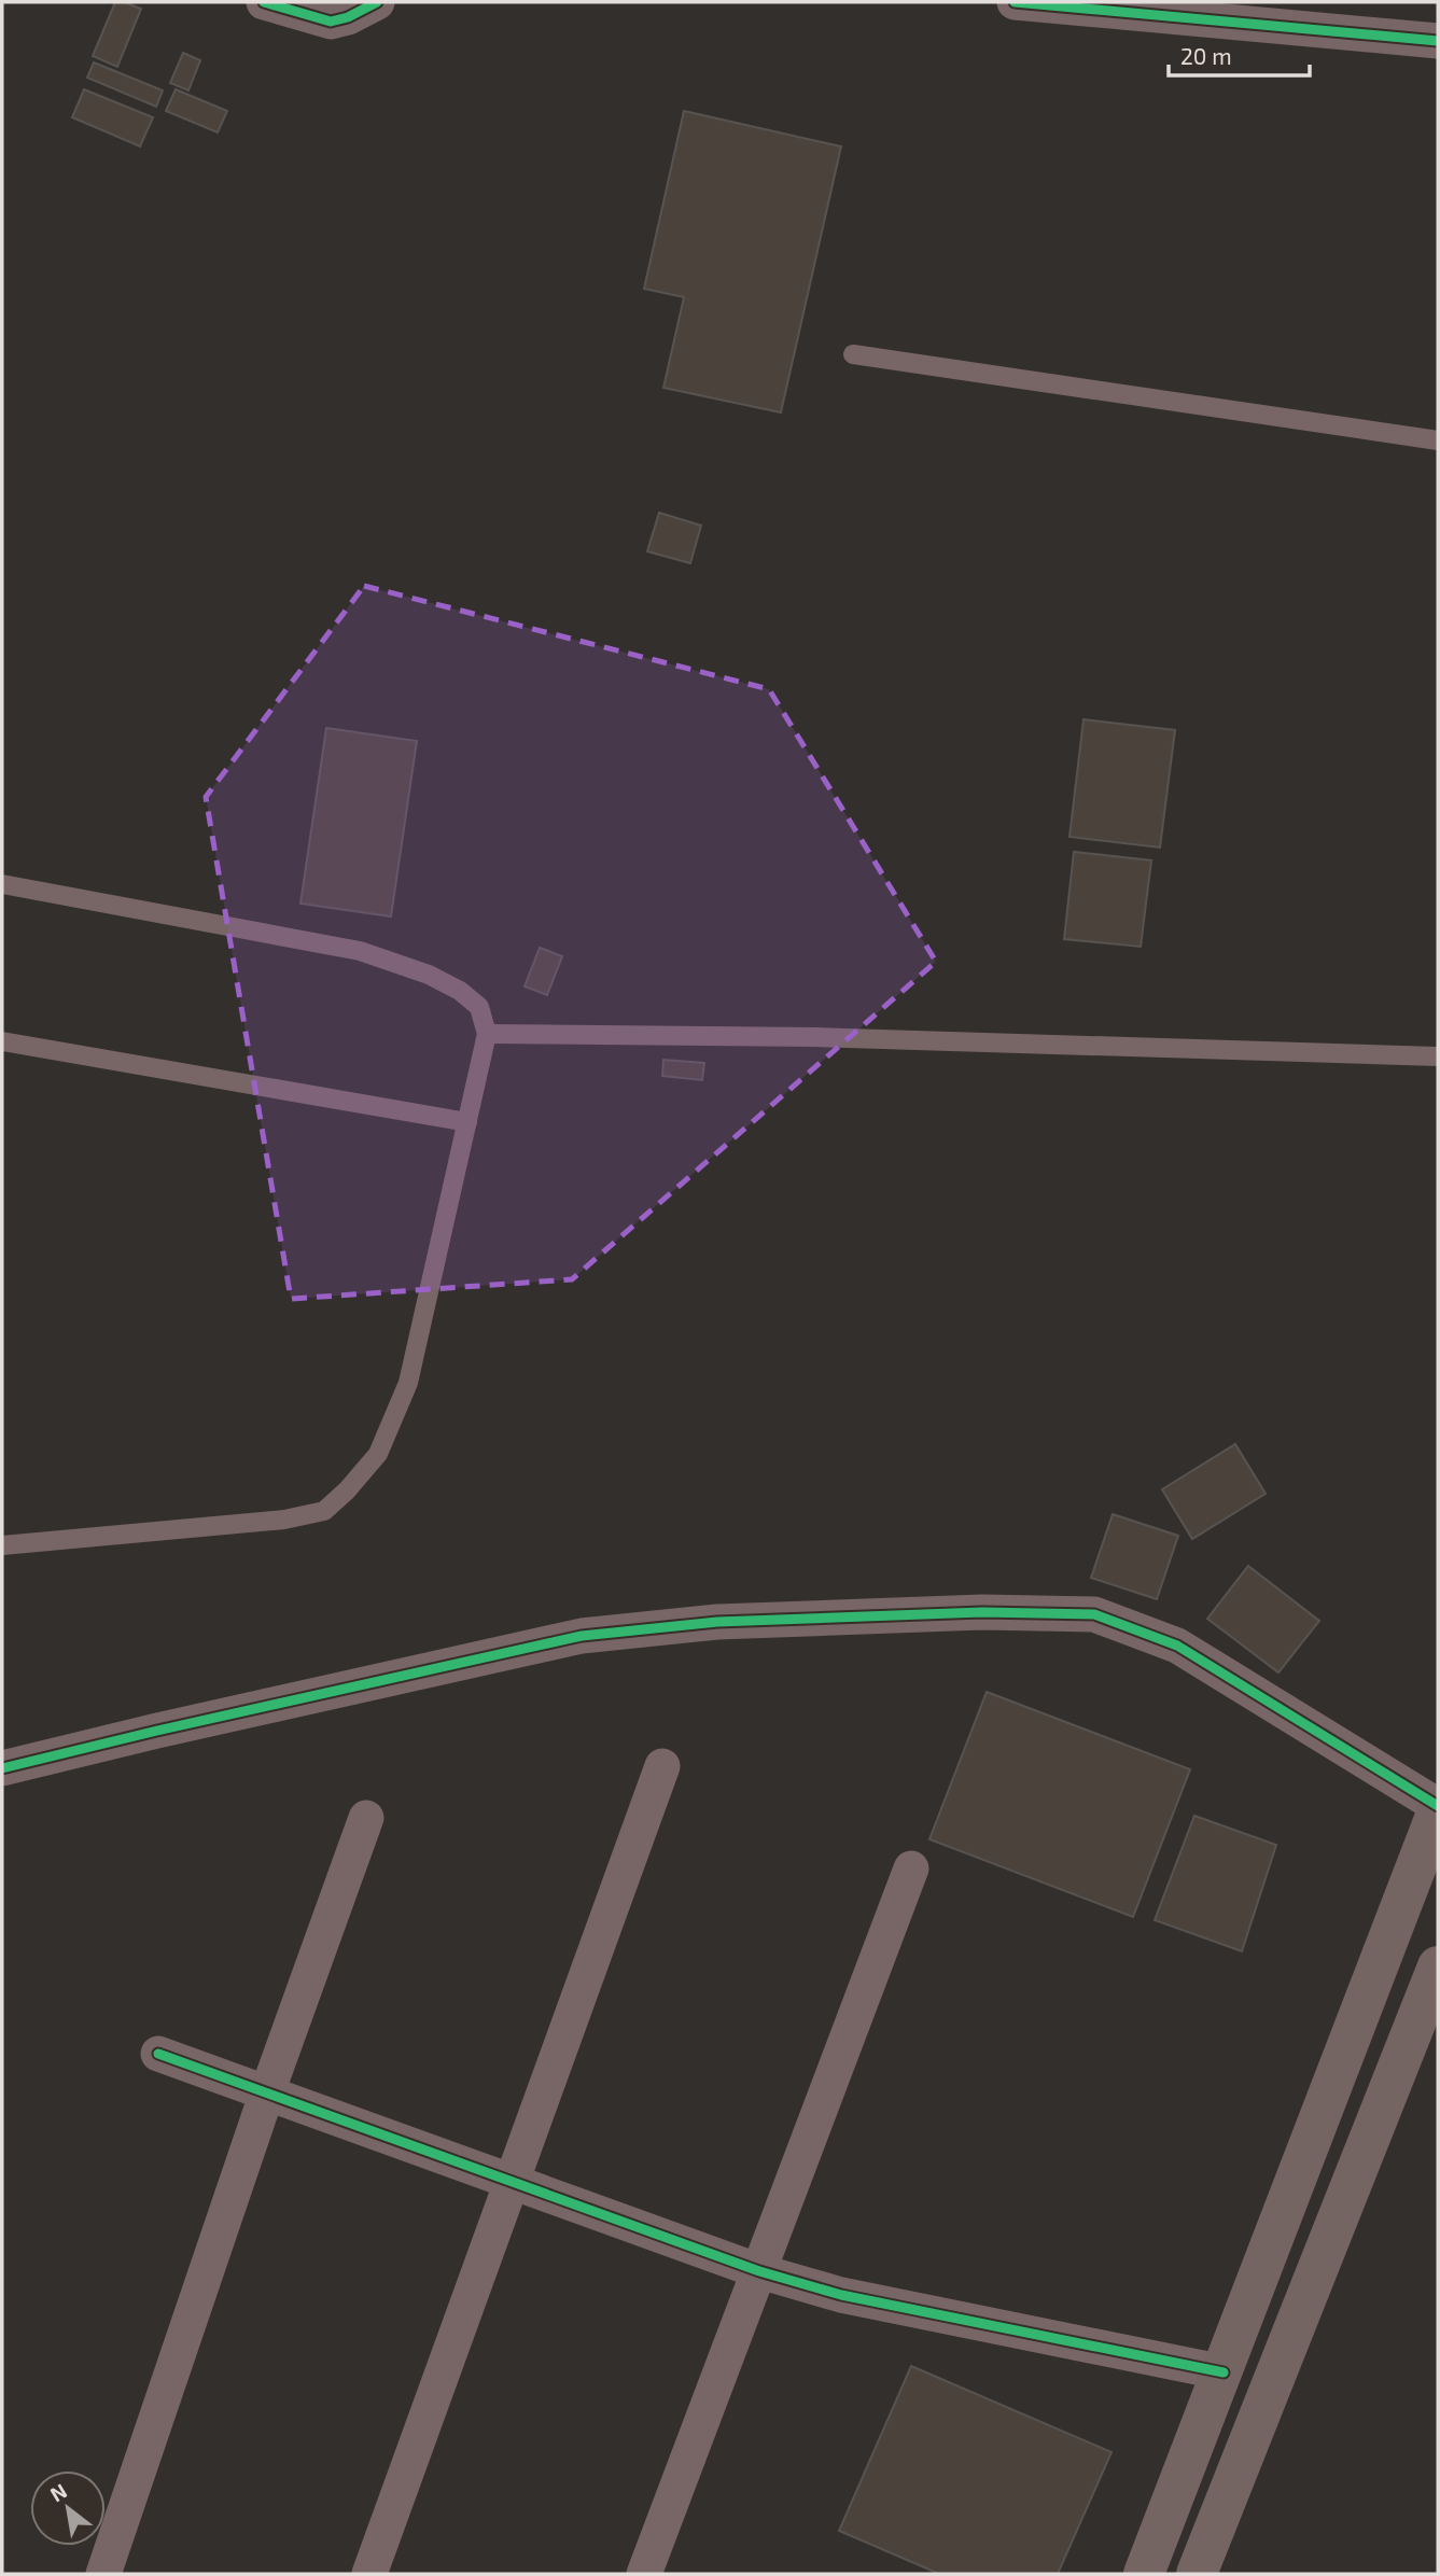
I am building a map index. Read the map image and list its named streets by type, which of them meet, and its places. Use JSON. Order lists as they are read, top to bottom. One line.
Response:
{"scale_bar":"20 m","north":"top left"}
